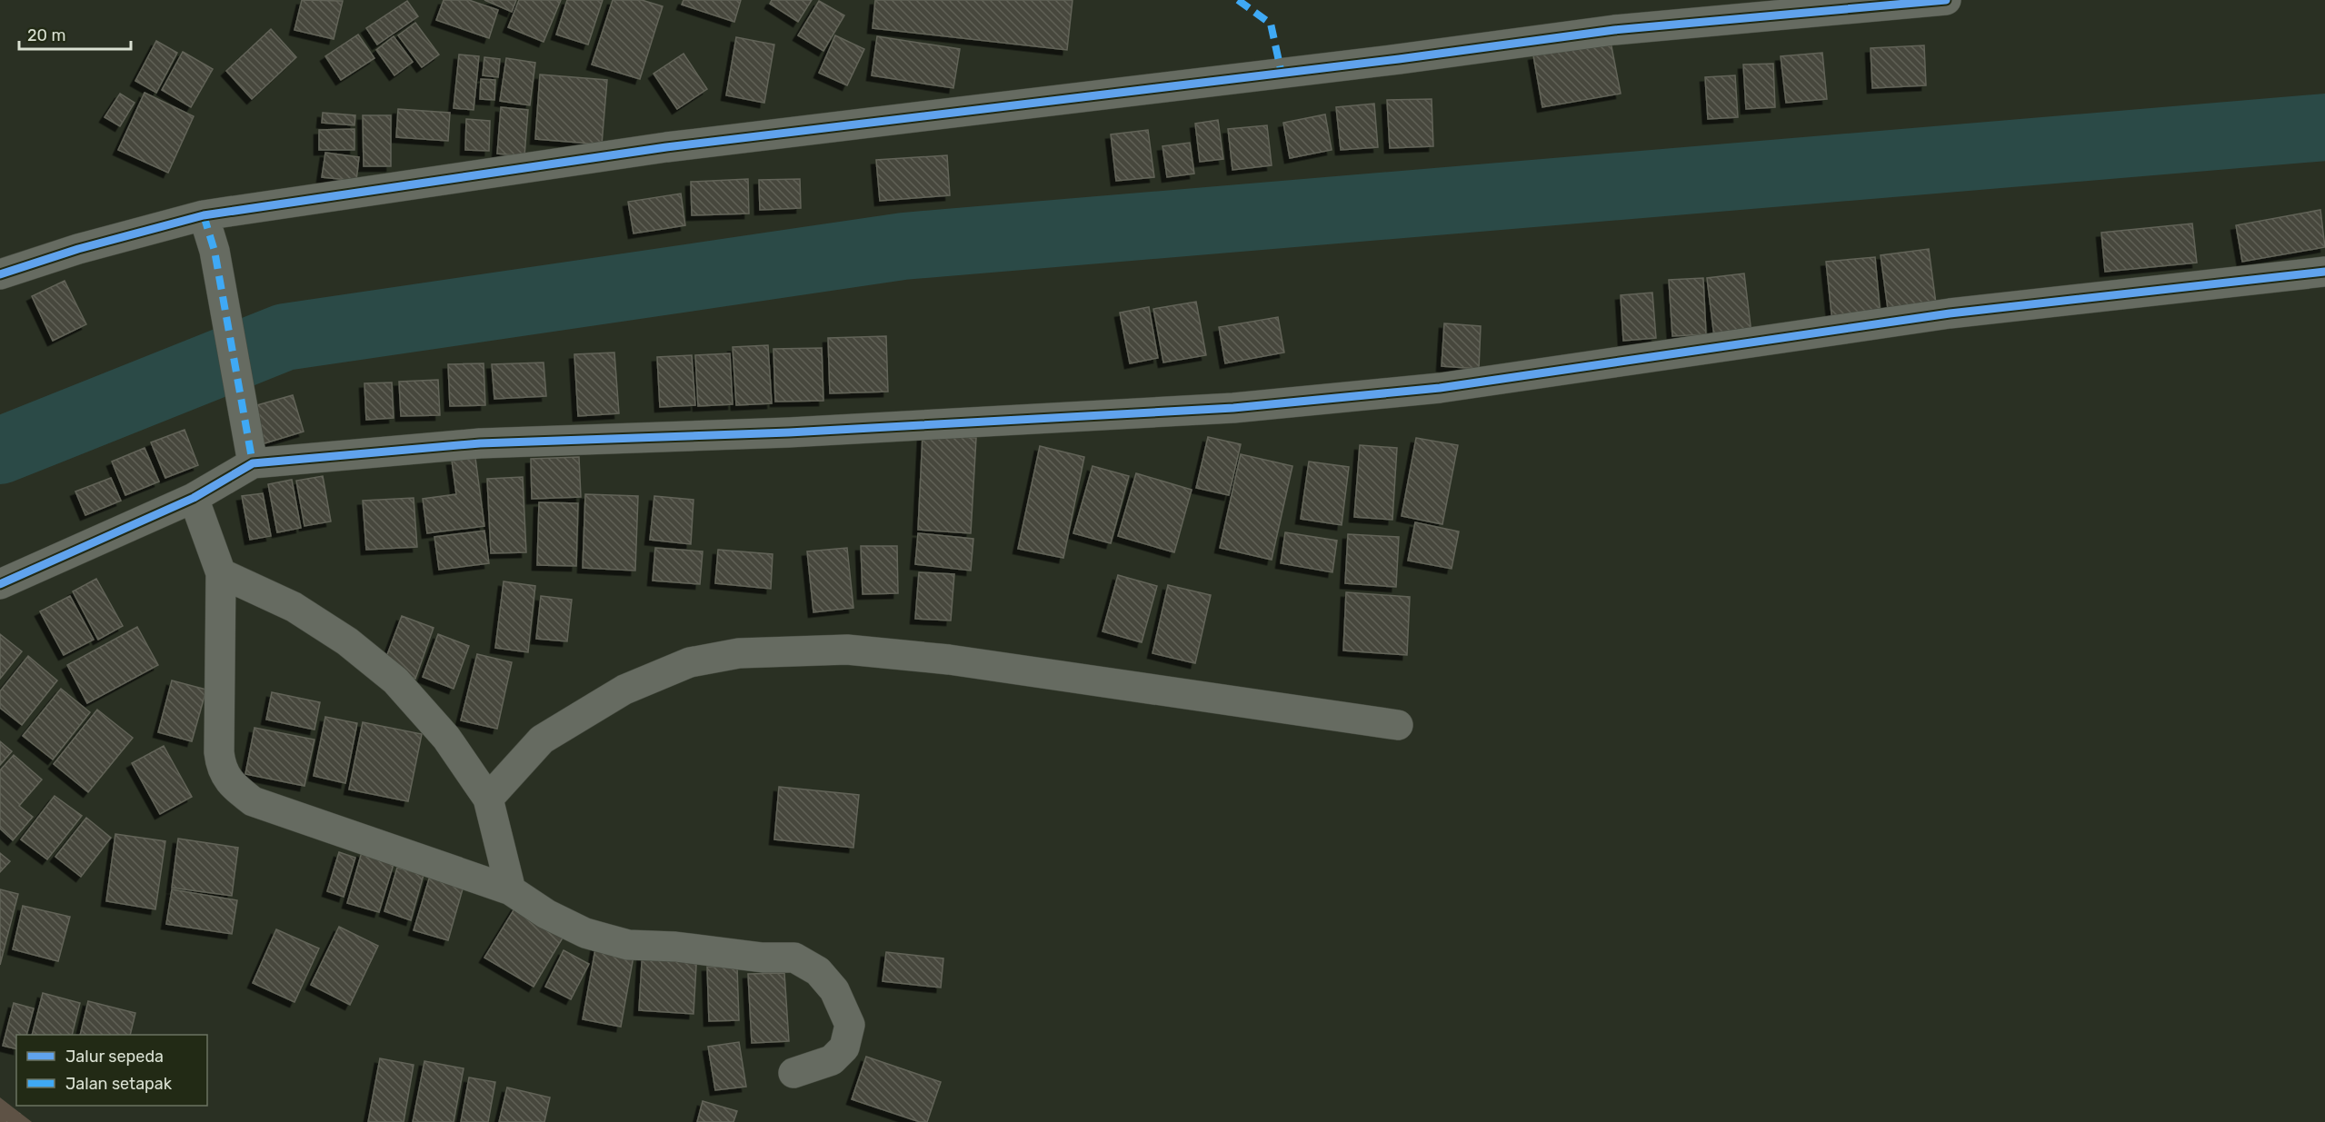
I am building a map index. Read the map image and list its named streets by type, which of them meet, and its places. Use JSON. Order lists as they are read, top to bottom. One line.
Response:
{"legend":["Jalur sepeda","Jalan setapak"],"scale_bar":"20 m"}
